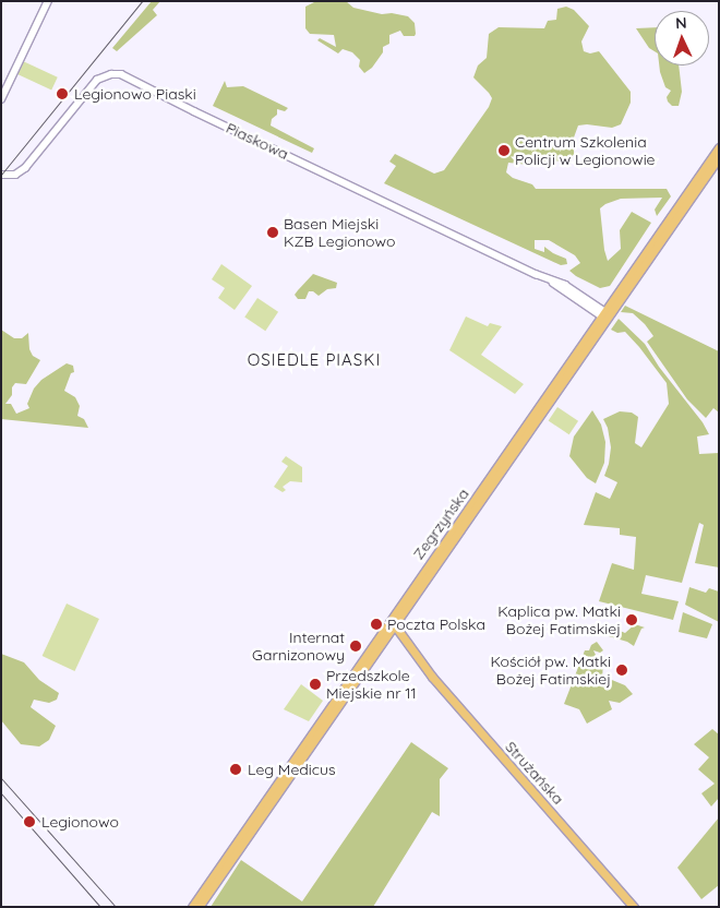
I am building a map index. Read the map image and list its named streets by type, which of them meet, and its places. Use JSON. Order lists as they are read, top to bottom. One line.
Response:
{"streets":{"main road":["Zegrzyńska","Strużańska"],"street":["Piaskowa"]},"crossings":[["Piaskowa","Zegrzyńska"],["Zegrzyńska","Strużańska"]],"districts":["OSIEDLE PIASKI"],"places":["Legionowo Piaski","Centrum Szkolenia Policji w Legionowie","Basen Miejski KZB Legionowo","Kaplica pw. Matki Bożej Fatimskiej","Poczta Polska","Internat Garnizonowy","Kościół pw. Matki Bożej Fatimskiej","Przedszkole Miejskie nr 11","Leg Medicus","Legionowo"],"north":"top"}
